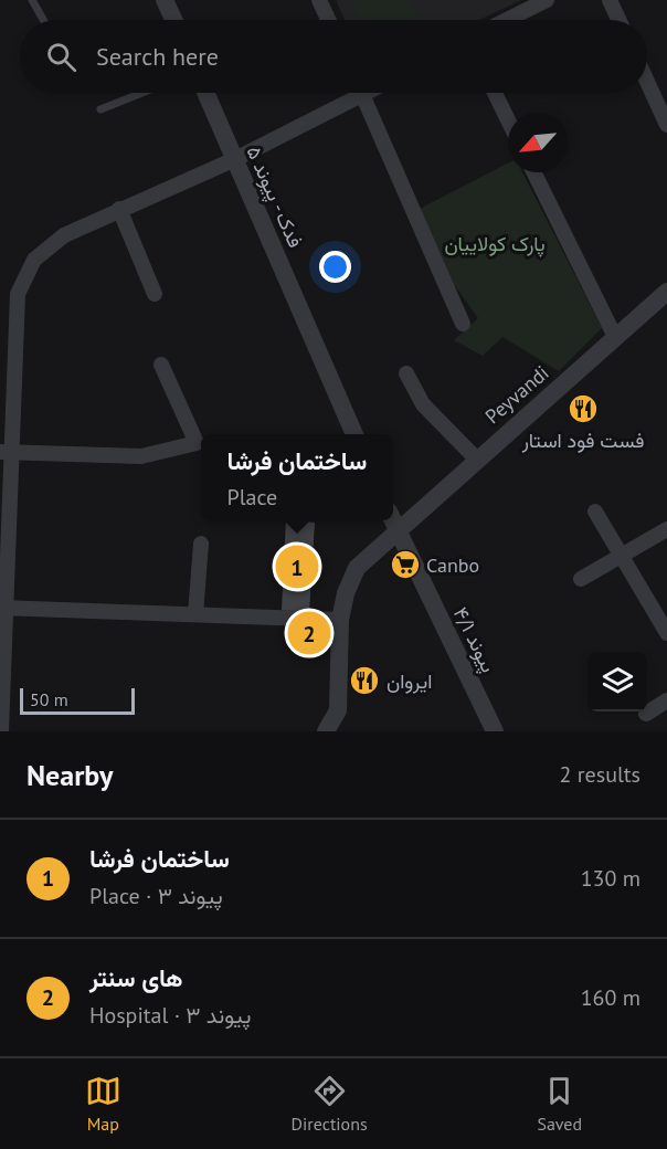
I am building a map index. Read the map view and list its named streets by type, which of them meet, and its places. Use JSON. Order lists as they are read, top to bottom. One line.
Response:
{"streets":{"street":["فدک - پیوند ۵","Peyvandi","پیوند ۴/۱"]},"crossings":[["Peyvandi","پیوند ۴/۱"]],"parks":["پارک کولاییان"],"places":{"restaurant":["فست فود استار","ایروان"],"supermarket":["Canbo"]},"scale_bar":"50 m","north":"bottom left","page":{"search":"Search here","popup":["ساختمان فرشا","Place"],"pins":["1","2"],"scale":"50 m","heading":["Nearby","2 results"],"list":[{"mark":"1","name":"ساختمان فرشا","note":"Place · پیوند ۳","value":"130 m"},{"mark":"2","name":"های سنتر","note":"Hospital · پیوند ۳","value":"160 m"}],"nav":["Map","Directions","Saved"]}}
